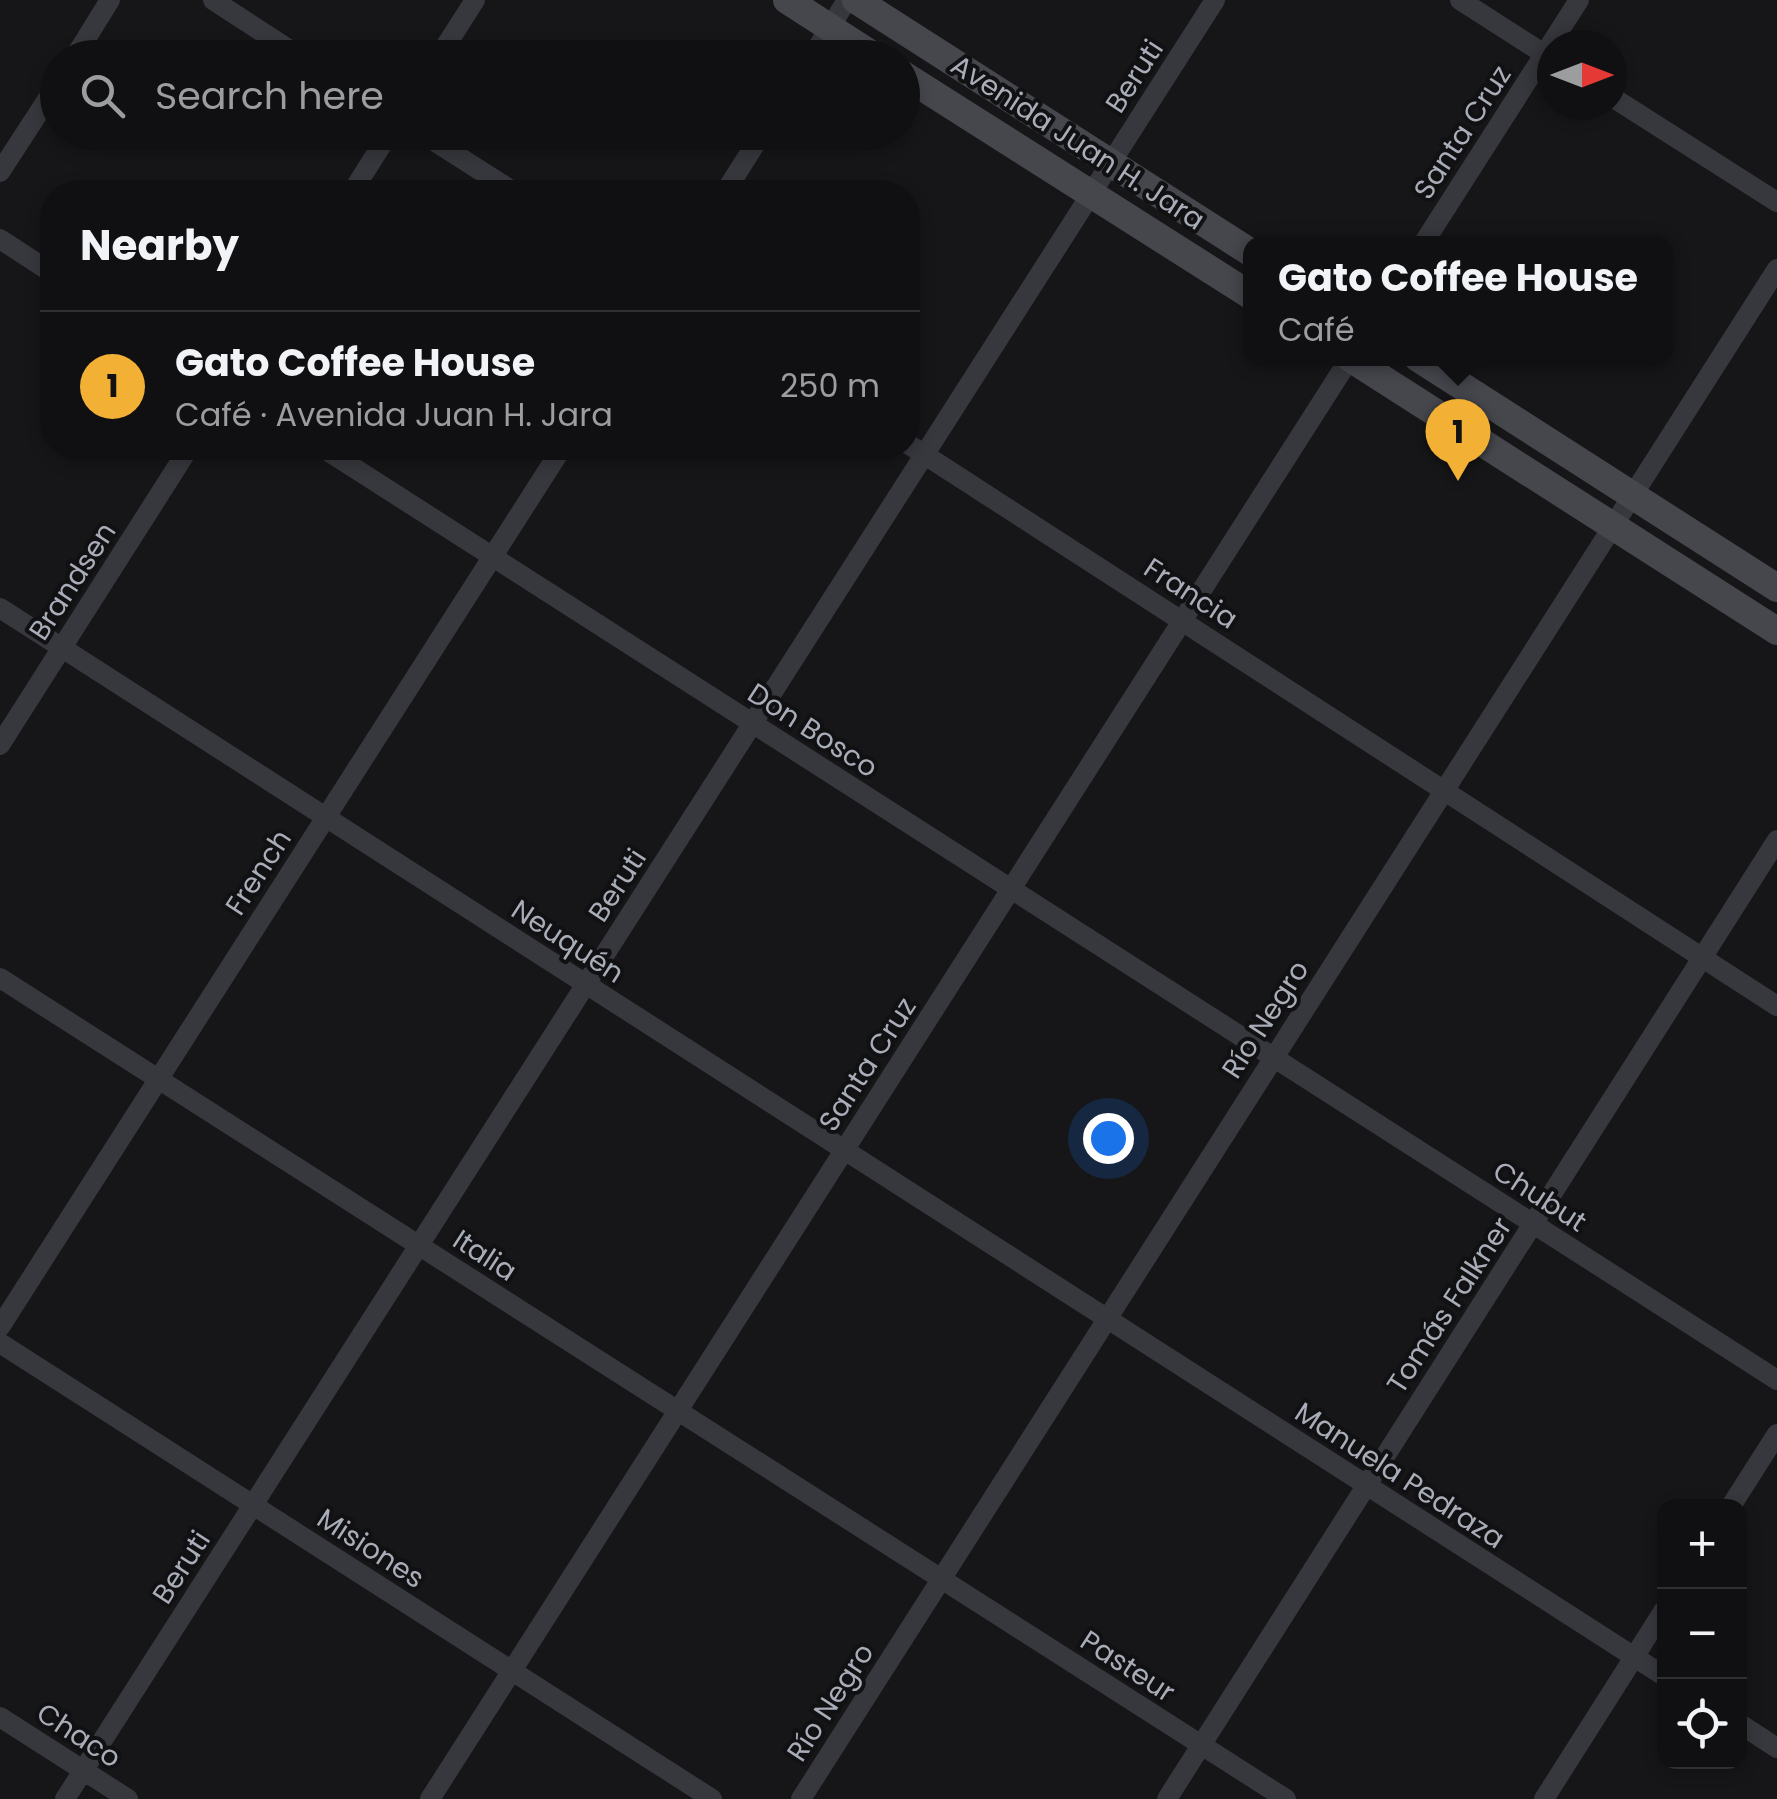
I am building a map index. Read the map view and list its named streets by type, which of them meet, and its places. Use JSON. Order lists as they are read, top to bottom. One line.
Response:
{"streets":{"main road":["Avenida Juan H. Jara"],"street":["Beruti","Santa Cruz","Brandsen","Francia","Don Bosco","French","Neuquén","Río Negro","Chubut","Italia","Tomás Falkner","Manuela Pedraza","Misiones","Pasteur","Chaco"]},"crossings":[["Beruti","Avenida Juan H. Jara"],["Beruti","Don Bosco"],["Beruti","Neuquén"],["Beruti","Italia"],["Beruti","Misiones"],["Beruti","Chaco"],["Santa Cruz","Francia"],["Santa Cruz","Don Bosco"],["Santa Cruz","Neuquén"],["Santa Cruz","Italia"],["Santa Cruz","Misiones"],["Brandsen","Neuquén"],["Francia","Río Negro"],["Francia","Tomás Falkner"],["Don Bosco","French"],["Don Bosco","Río Negro"],["Don Bosco","Chubut"],["French","Neuquén"],["French","Italia"],["Neuquén","Río Negro"],["Neuquén","Manuela Pedraza"],["Río Negro","Chubut"],["Río Negro","Italia"],["Río Negro","Manuela Pedraza"],["Río Negro","Pasteur"],["Chubut","Tomás Falkner"],["Italia","Pasteur"],["Tomás Falkner","Manuela Pedraza"],["Tomás Falkner","Pasteur"]],"north":"right","page":{"search":"Search here","heading":"Nearby","popup":["Gato Coffee House","Café"],"list":[{"mark":"1","name":"Gato Coffee House","note":"Café · Avenida Juan H. Jara","value":"250 m"}],"pins":"1","map_buttons":["+","−"]}}
